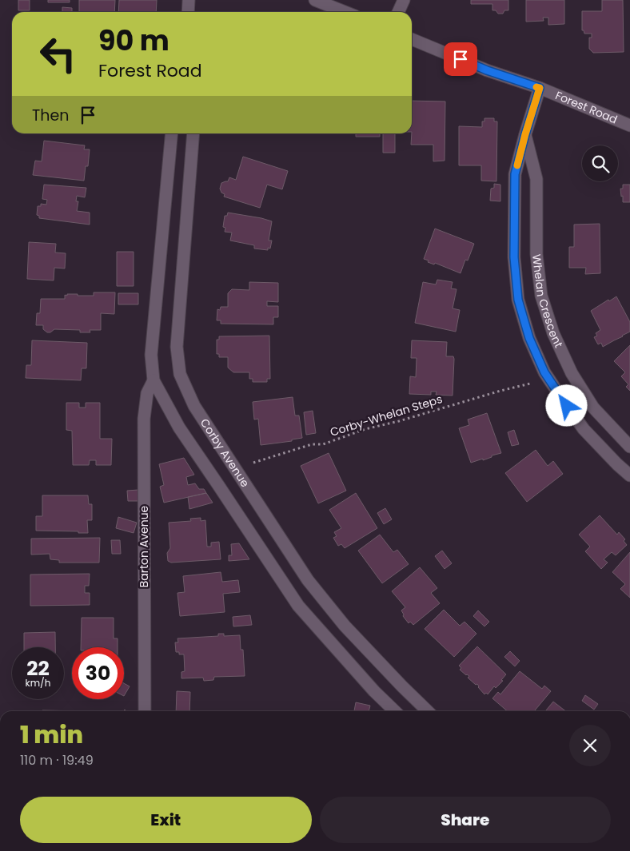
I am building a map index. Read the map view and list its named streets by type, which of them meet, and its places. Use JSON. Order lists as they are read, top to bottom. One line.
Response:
{"streets":{"street":["Forest Road","Whelan Crescent","Corby Avenue","Barton Avenue"],"path":["Corby-Whelan Steps"]},"crossings":[["Corby Avenue","Barton Avenue"]],"page":{"turn":["90 m","Forest Road"],"then":"Then","speed":"22 km/h","limit":"30","heading":["1 min","110 m · 19:49"],"buttons":["Exit","Share"]}}
